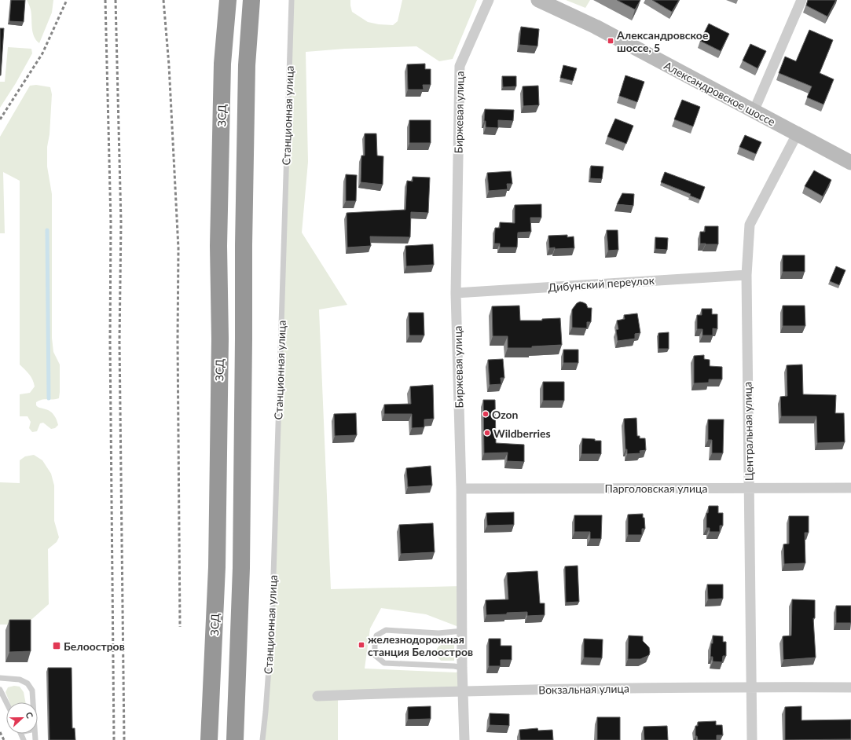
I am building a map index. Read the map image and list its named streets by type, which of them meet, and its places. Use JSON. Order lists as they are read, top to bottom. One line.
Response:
{"streets":{"highway":["ЗСД"],"street":["Александровское шоссе","Биржевая улица","Дибунский переулок","Центральная улица","Парголовская улица","Вокзальная улица"],"lane":["Станционная улица"]},"crossings":[["Александровское шоссе","Центральная улица"],["Биржевая улица","Дибунский переулок"],["Биржевая улица","Парголовская улица"],["Биржевая улица","Вокзальная улица"],["Дибунский переулок","Центральная улица"],["Центральная улица","Парголовская улица"],["Центральная улица","Вокзальная улица"]],"places":{"transit":["Александровское шоссе, 5","железнодорожная станция Белоостров","Белоостров"],"other":["Ozon","Wildberries"]},"north":"right"}
